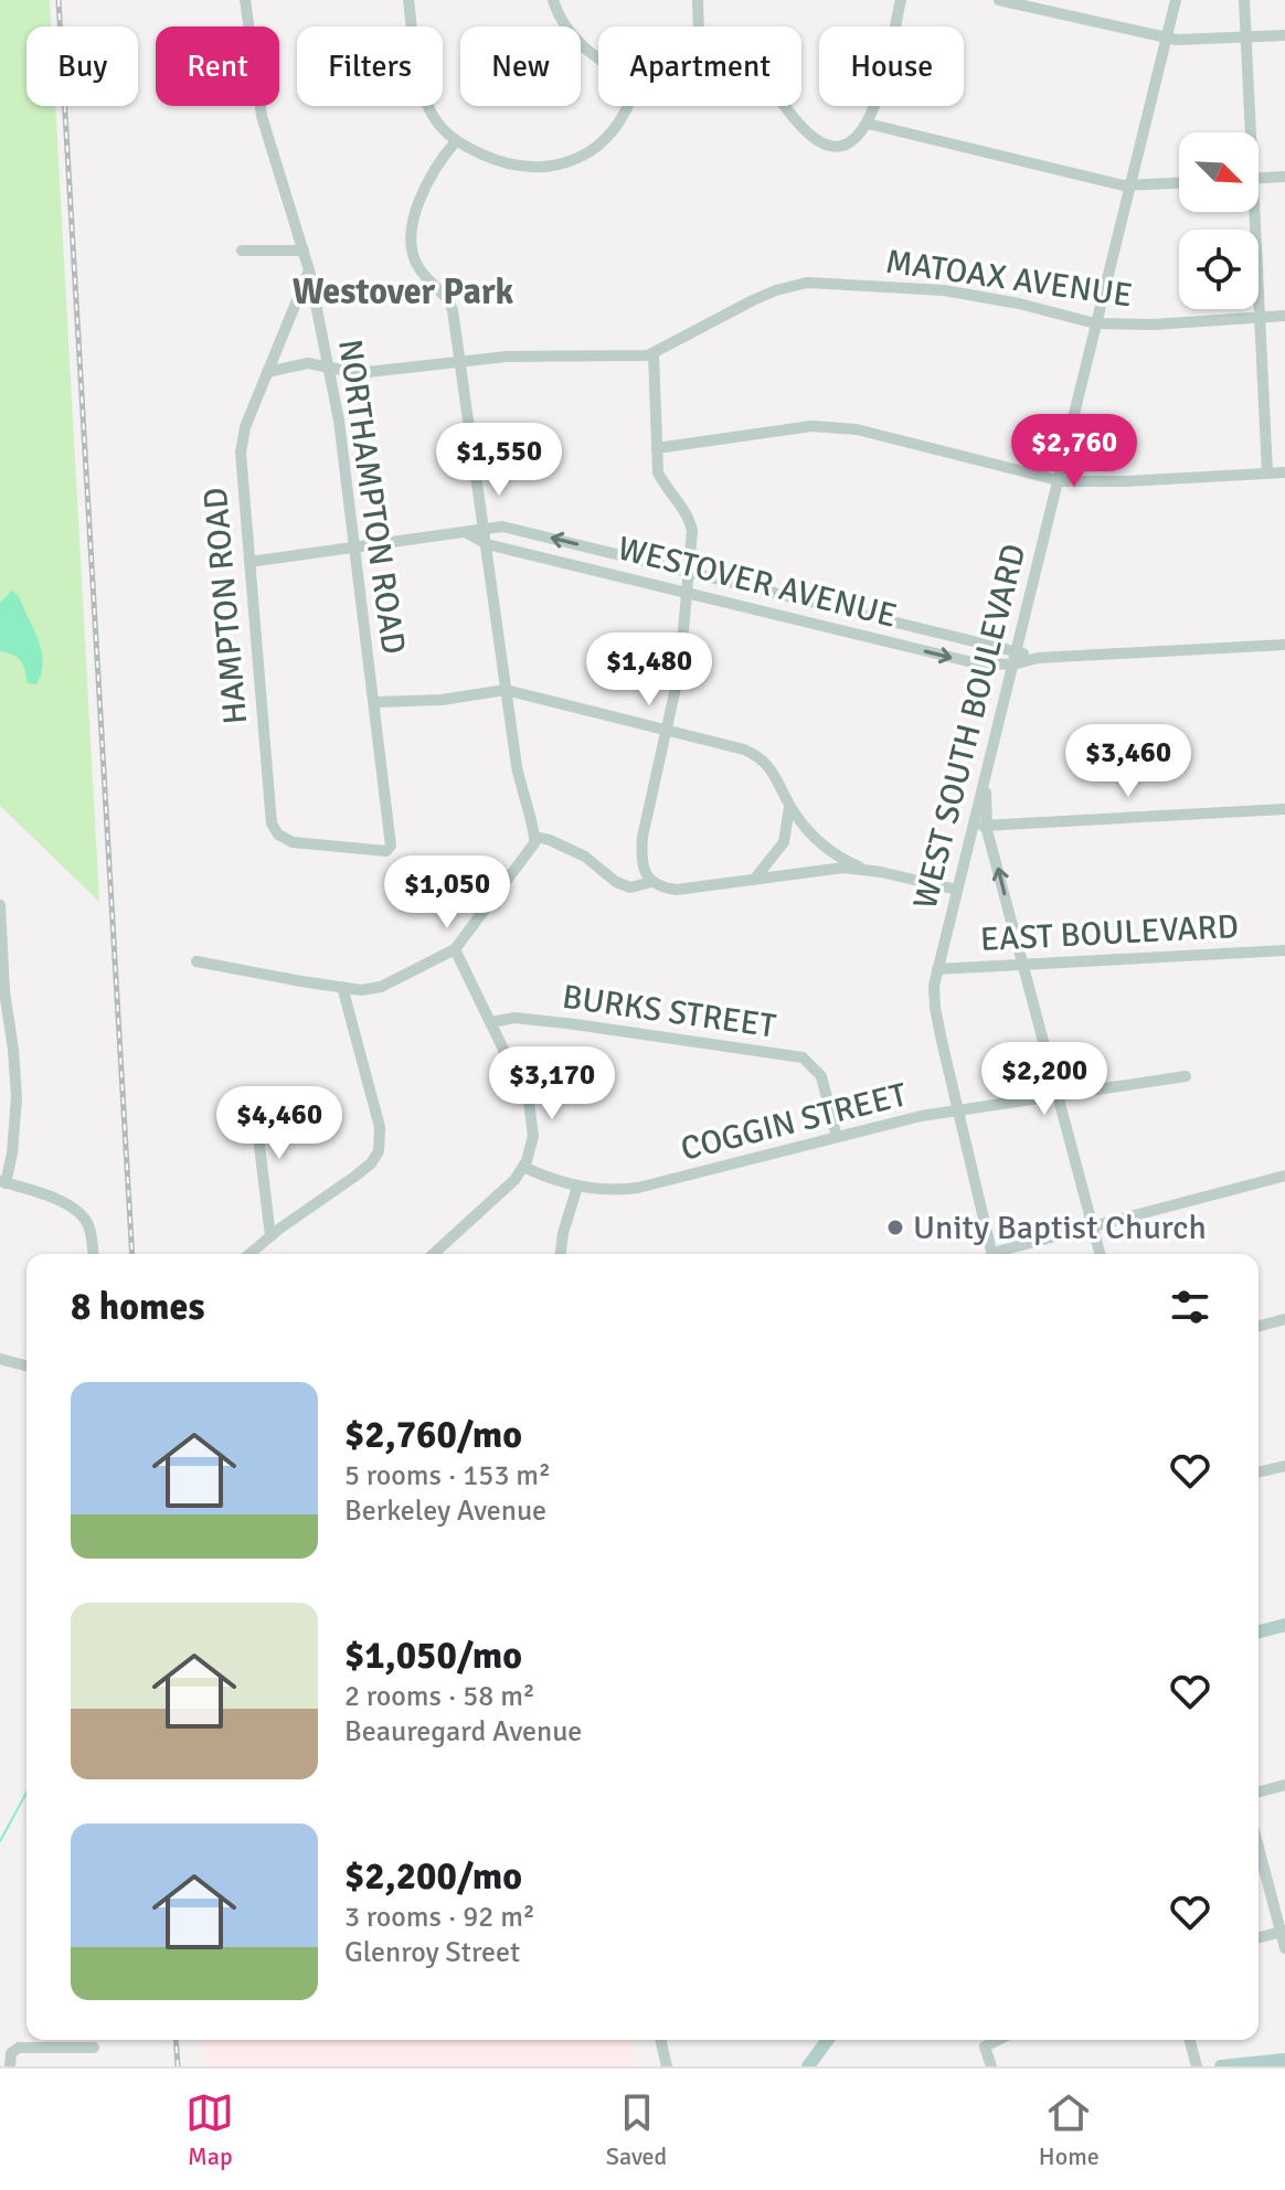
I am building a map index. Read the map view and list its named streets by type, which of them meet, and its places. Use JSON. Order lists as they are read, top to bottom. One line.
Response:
{"streets":{"street":["MATOAX AVENUE","NORTHAMPTON ROAD","WESTOVER AVENUE","HAMPTON ROAD","WEST SOUTH BOULEVARD","EAST BOULEVARD","BURKS STREET","COGGIN STREET"]},"crossings":[["MATOAX AVENUE","NORTHAMPTON ROAD"],["MATOAX AVENUE","HAMPTON ROAD"],["MATOAX AVENUE","WEST SOUTH BOULEVARD"],["NORTHAMPTON ROAD","WESTOVER AVENUE"],["NORTHAMPTON ROAD","HAMPTON ROAD"],["WESTOVER AVENUE","HAMPTON ROAD"],["WESTOVER AVENUE","WEST SOUTH BOULEVARD"],["WEST SOUTH BOULEVARD","EAST BOULEVARD"],["WEST SOUTH BOULEVARD","COGGIN STREET"],["BURKS STREET","COGGIN STREET"]],"districts":["Westover Park"],"places":["Unity Baptist Church"],"north":"bottom right","page":{"chip":["Buy","Rent","Filters","New","Apartment","House"],"price":["$2,760","$1,550","$1,480","$3,460","$1,050","$2,200","$3,170","$4,460"],"heading":"8 homes","list":[{"name":"$2,760/mo","note":"5 rooms · 153 m² · Berkeley Avenue"},{"name":"$1,050/mo","note":"2 rooms · 58 m² · Beauregard Avenue"},{"name":"$2,200/mo","note":"3 rooms · 92 m² · Glenroy Street"}],"tabs":["Map","Saved","Home"]}}
